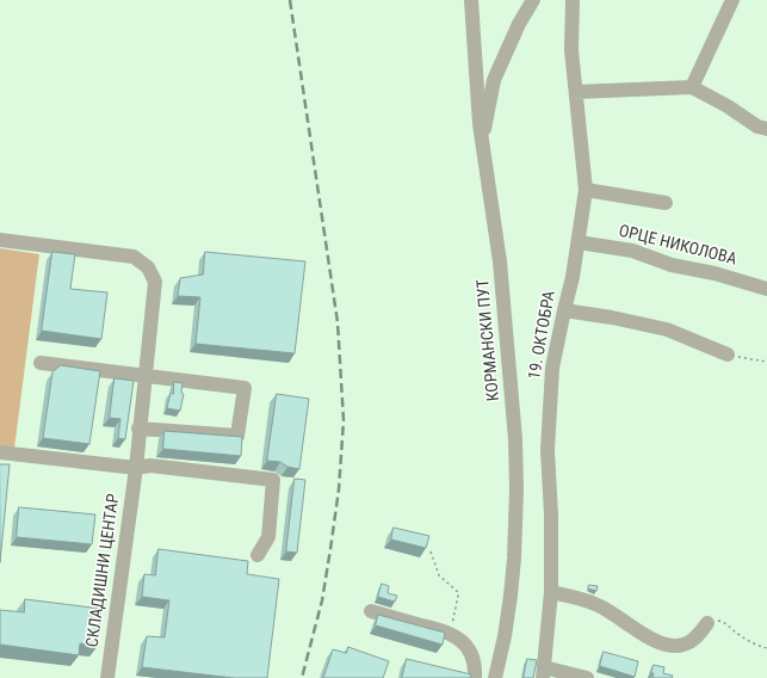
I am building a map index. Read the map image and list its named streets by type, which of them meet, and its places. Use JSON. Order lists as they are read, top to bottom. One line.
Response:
{"streets":{"street":["ОРЦЕ НИКОЛОВА","19. ОКТОБРА","КОРМАНСКИ ПУТ","СКЛАДИШНИ ЦЕНТАР"]},"crossings":[["ОРЦЕ НИКОЛОВА","19. ОКТОБРА"]]}
